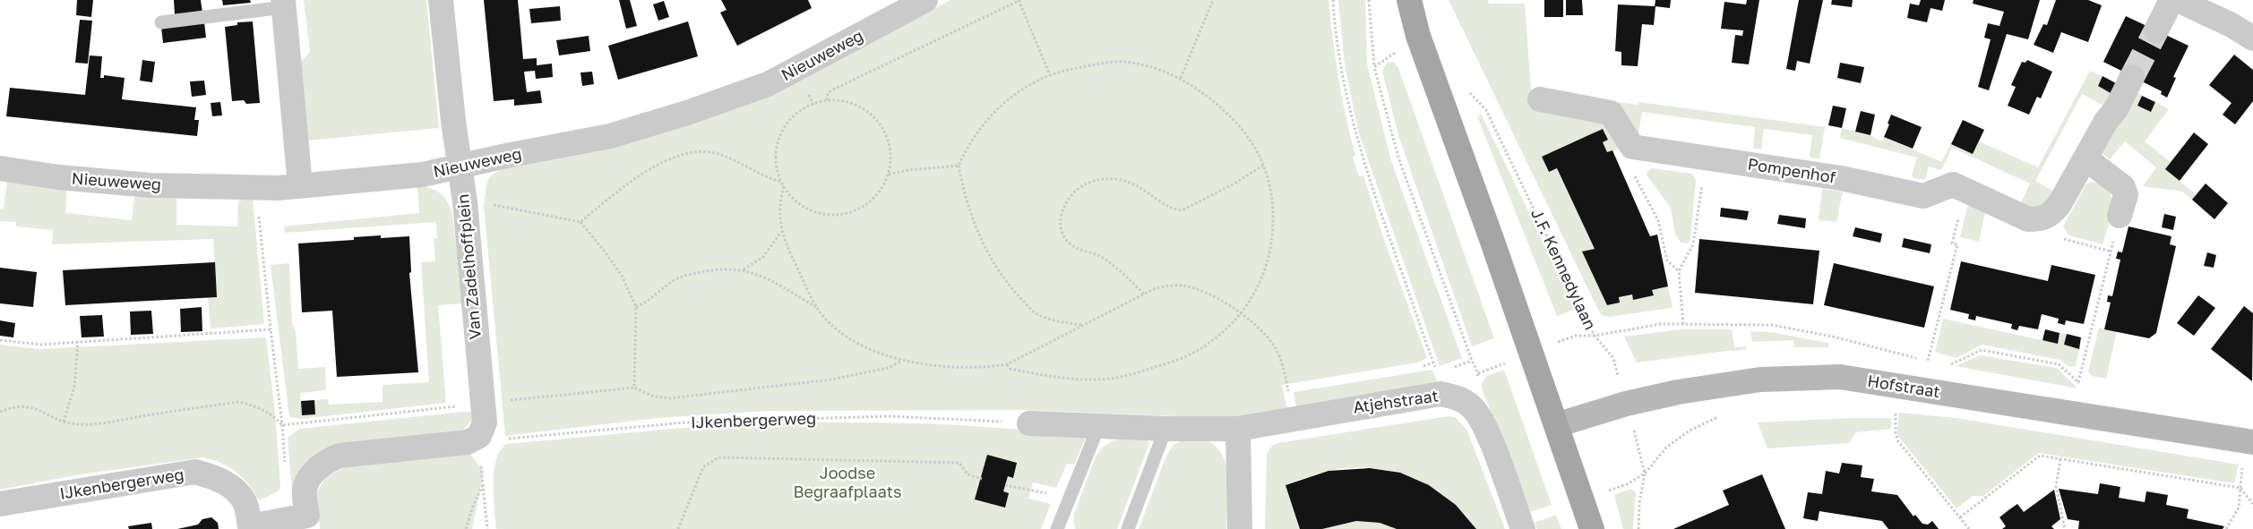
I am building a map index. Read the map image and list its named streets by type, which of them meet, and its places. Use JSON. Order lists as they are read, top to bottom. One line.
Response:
{"streets":{"street":["Nieuweweg","Pompenhof","Van Zadelhoffplein","Hofstraat","Atjehstraat","IJkenbergerweg"],"path":["J.F. Kennedylaan"]},"crossings":[["Nieuweweg","Van Zadelhoffplein"],["Van Zadelhoffplein","IJkenbergerweg"],["J.F. Kennedylaan","Hofstraat"],["Atjehstraat","IJkenbergerweg"]],"parks":["Joodse Begraafplaats"]}
